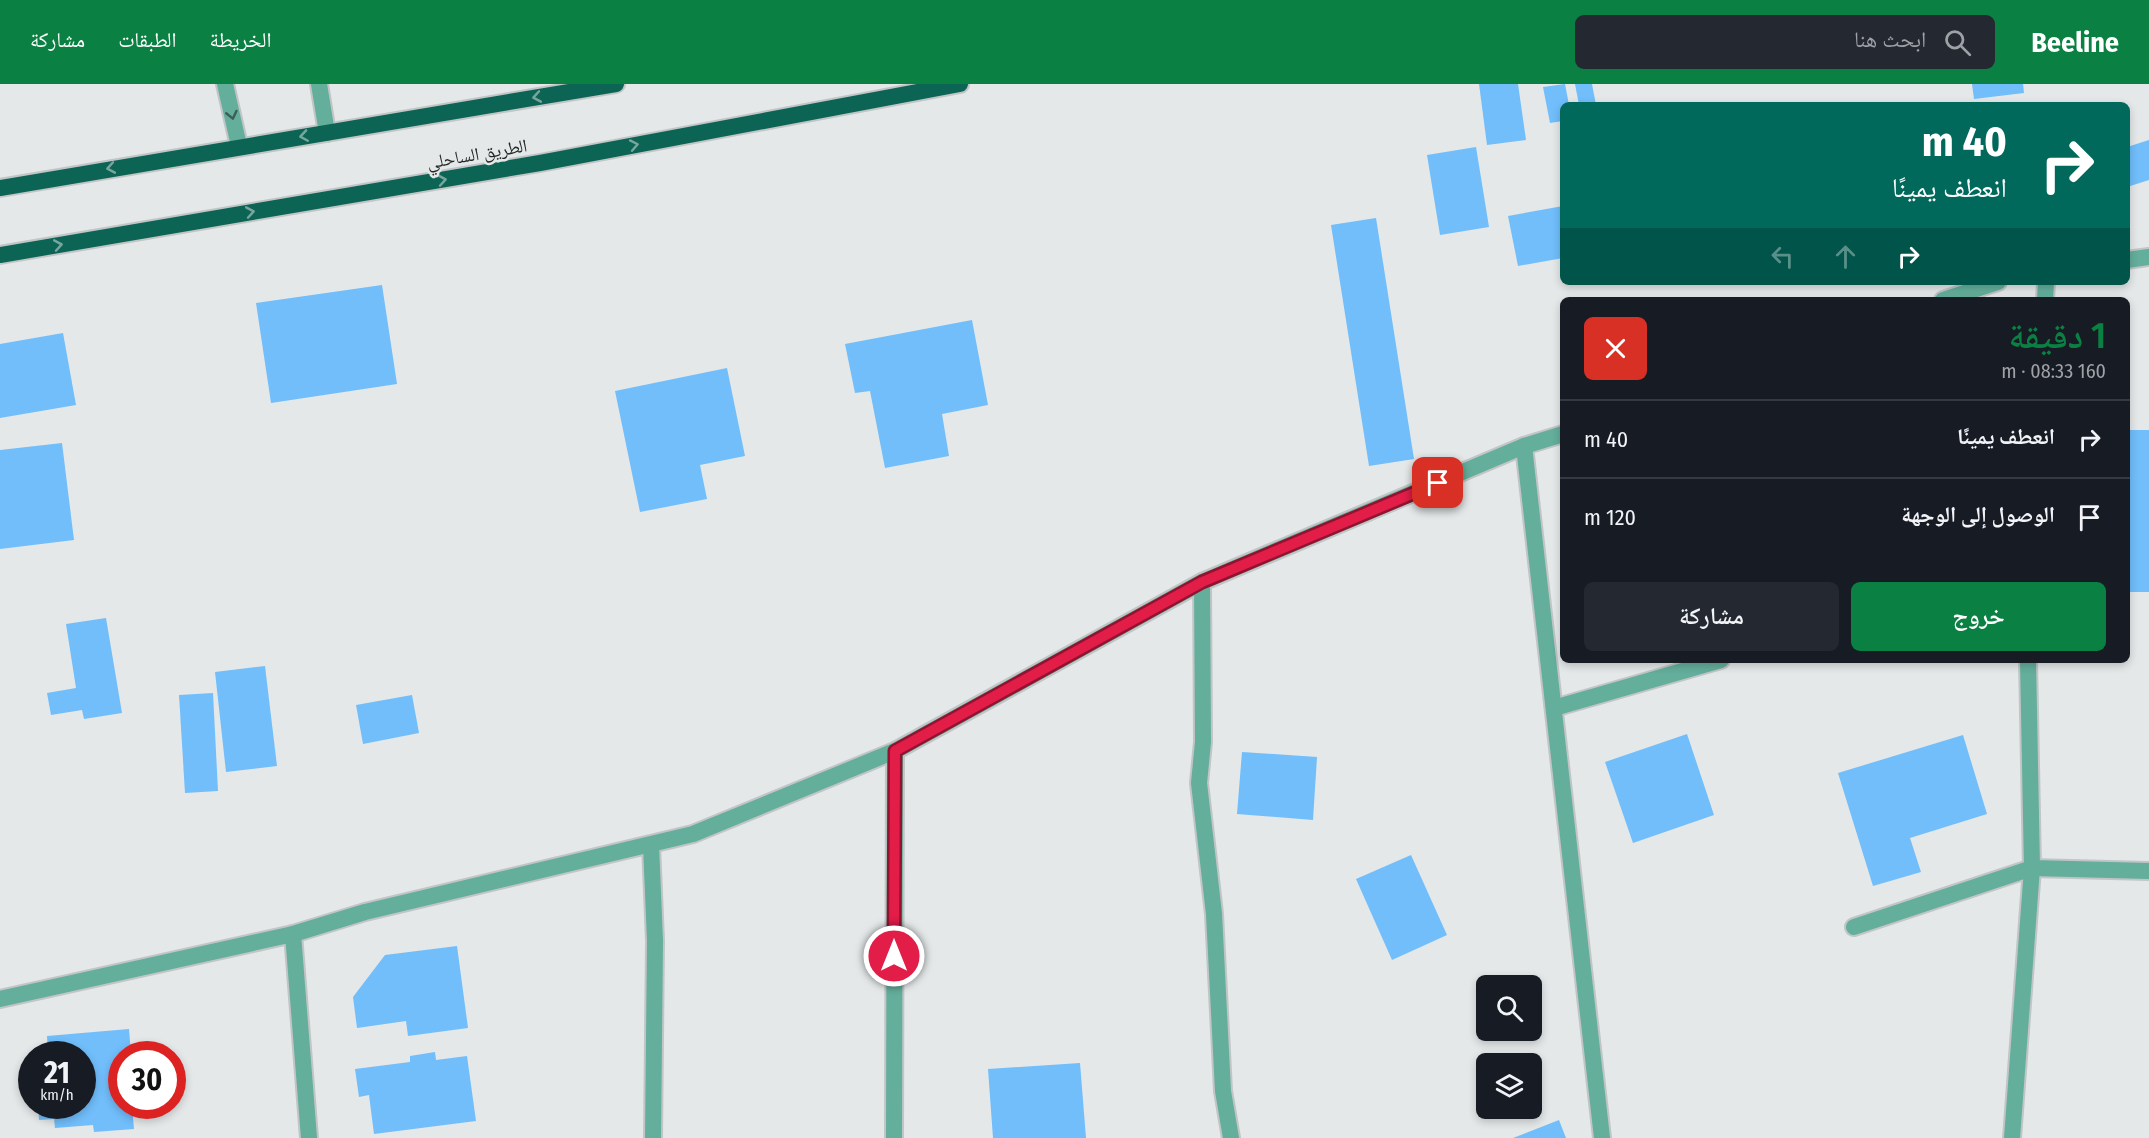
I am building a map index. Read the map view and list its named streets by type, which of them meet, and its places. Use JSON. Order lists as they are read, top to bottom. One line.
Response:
{"streets":{"highway":["الطريق الساحلي"]},"page":{"header":"Beeline","search":"ابحث هنا","nav":["الخريطة","الطبقات","مشاركة"],"turn":["40 m","انعطف يمينًا"],"heading":["1 دقيقة","160 m · 08:33"],"list":[{"name":"انعطف يمينًا","value":"40 m"},{"name":"الوصول إلى الوجهة","value":"120 m"}],"buttons":["خروج","مشاركة"],"speed":"21 km/h","limit":"30"}}
